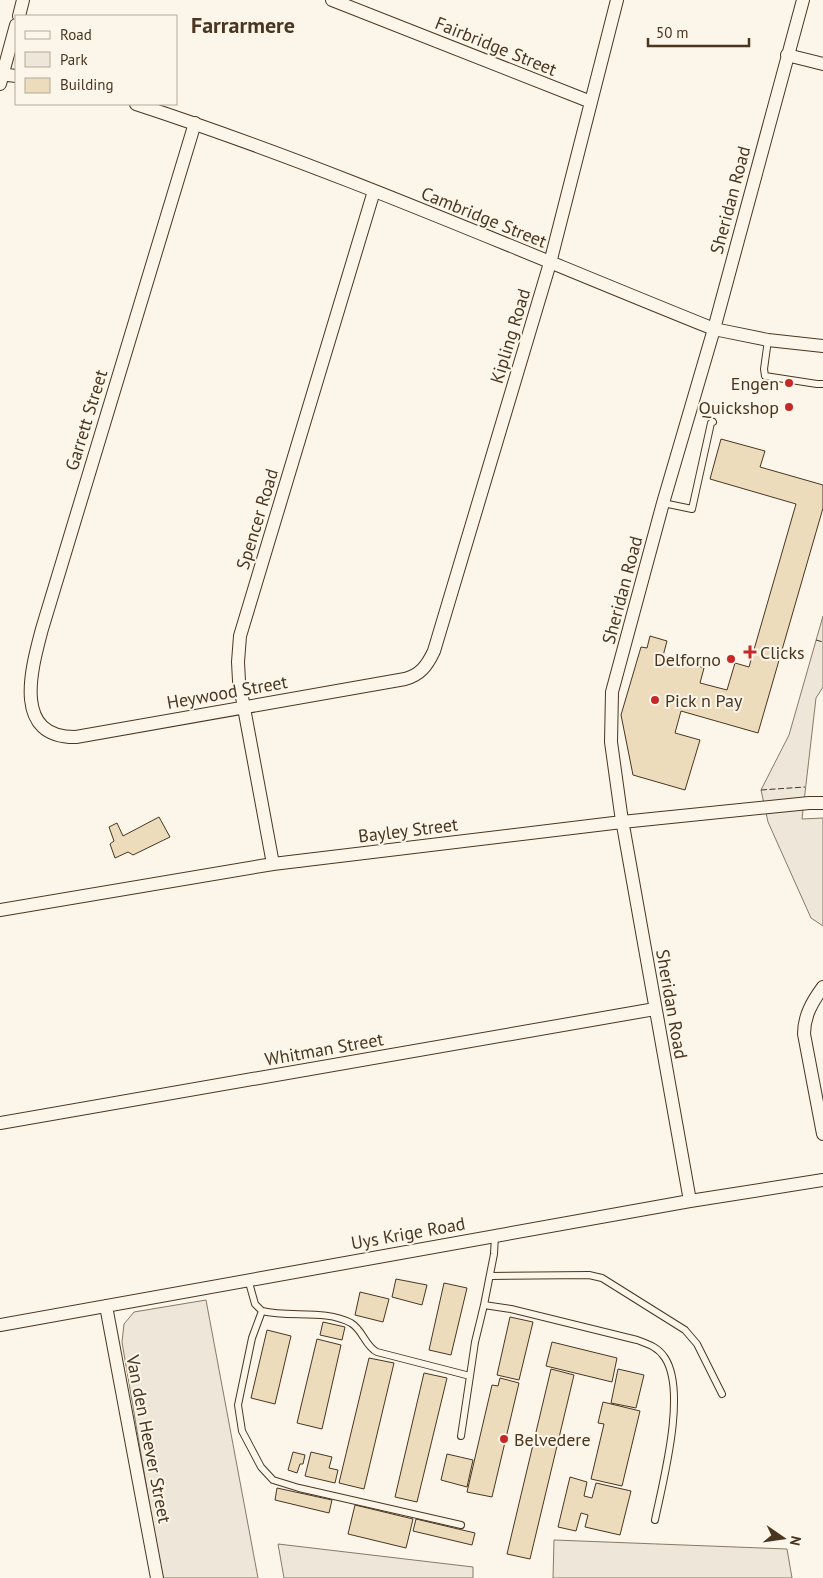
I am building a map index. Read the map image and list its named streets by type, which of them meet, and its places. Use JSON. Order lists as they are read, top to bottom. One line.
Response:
{"streets":{"street":["Fairbridge Street","Sheridan Road","Cambridge Street","Kipling Road","Garrett Street","Spencer Road","Heywood Street","Bayley Street","Whitman Street","Uys Krige Road","Van den Heever Street"]},"crossings":[["Fairbridge Street","Kipling Road"],["Sheridan Road","Cambridge Street"],["Sheridan Road","Bayley Street"],["Sheridan Road","Whitman Street"],["Sheridan Road","Uys Krige Road"],["Cambridge Street","Kipling Road"],["Cambridge Street","Garrett Street"],["Cambridge Street","Spencer Road"],["Kipling Road","Heywood Street"],["Garrett Street","Heywood Street"],["Spencer Road","Heywood Street"],["Spencer Road","Bayley Street"],["Uys Krige Road","Van den Heever Street"]],"districts":["Farrarmere"],"places":{"other":["Engen","Quickshop","Delforno","Pick n Pay","Belvedere"],"health":["Clicks"]},"legend":["Road","Park","Building"],"scale_bar":"50 m","north":"right"}
